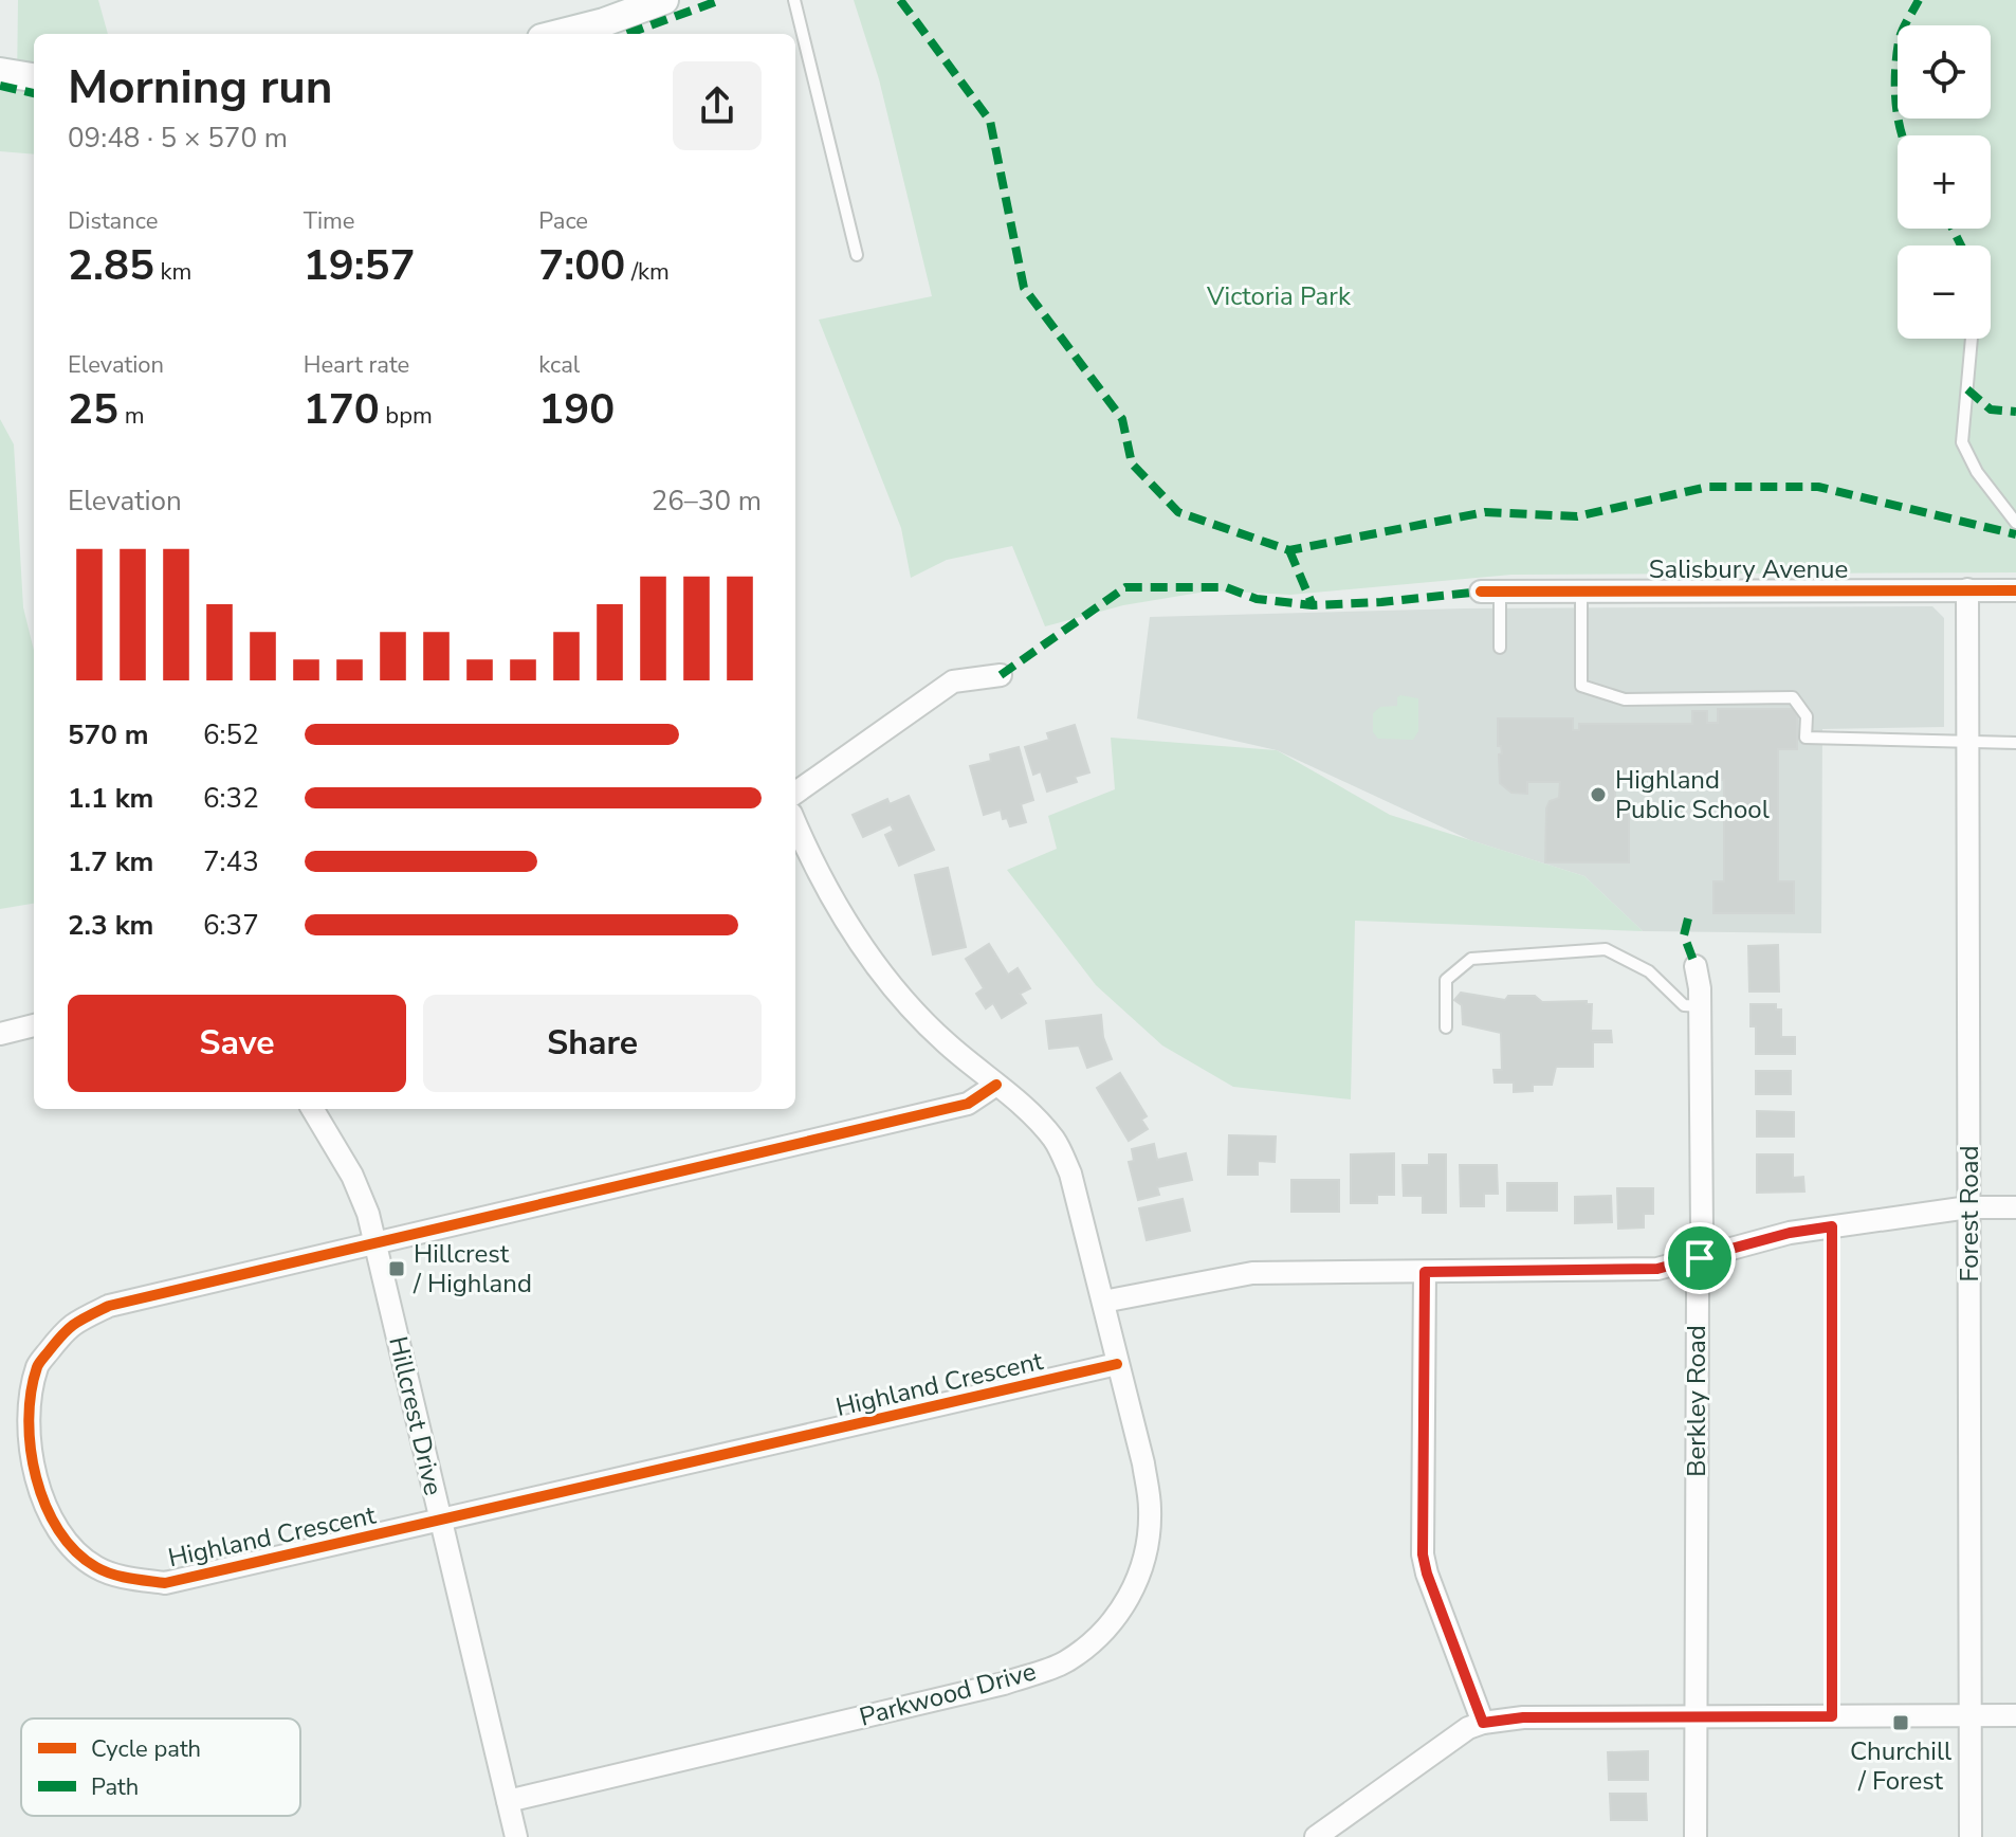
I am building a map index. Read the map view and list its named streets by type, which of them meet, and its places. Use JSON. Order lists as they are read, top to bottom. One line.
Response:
{"streets":{"street":["Salisbury Avenue","Forest Road","Highland Crescent","Berkley Road","Hillcrest Drive","Parkwood Drive"]},"crossings":[["Salisbury Avenue","Forest Road"],["Highland Crescent","Hillcrest Drive"],["Highland Crescent","Parkwood Drive"],["Hillcrest Drive","Parkwood Drive"]],"parks":["Victoria Park"],"places":{"other":["Highland Public School"],"transit":["Hillcrest / Highland","Churchill / Forest"]},"legend":["Cycle path","Path"],"page":{"map_buttons":["+","−"],"heading":["Morning run","09:48 · 5 × 570 m"],"stats":[["Distance","2.85 km"],["Time","19:57"],["Pace","7:00 /km"],["Elevation","25 m"],["Heart rate","170 bpm"],["kcal","190"]],"chart":["Elevation","26–30 m"],"list":[{"name":"570 m","note":"6:52"},{"name":"1.1 km","note":"6:32"},{"name":"1.7 km","note":"7:43"},{"name":"2.3 km","note":"6:37"}],"buttons":["Save","Share"]}}
